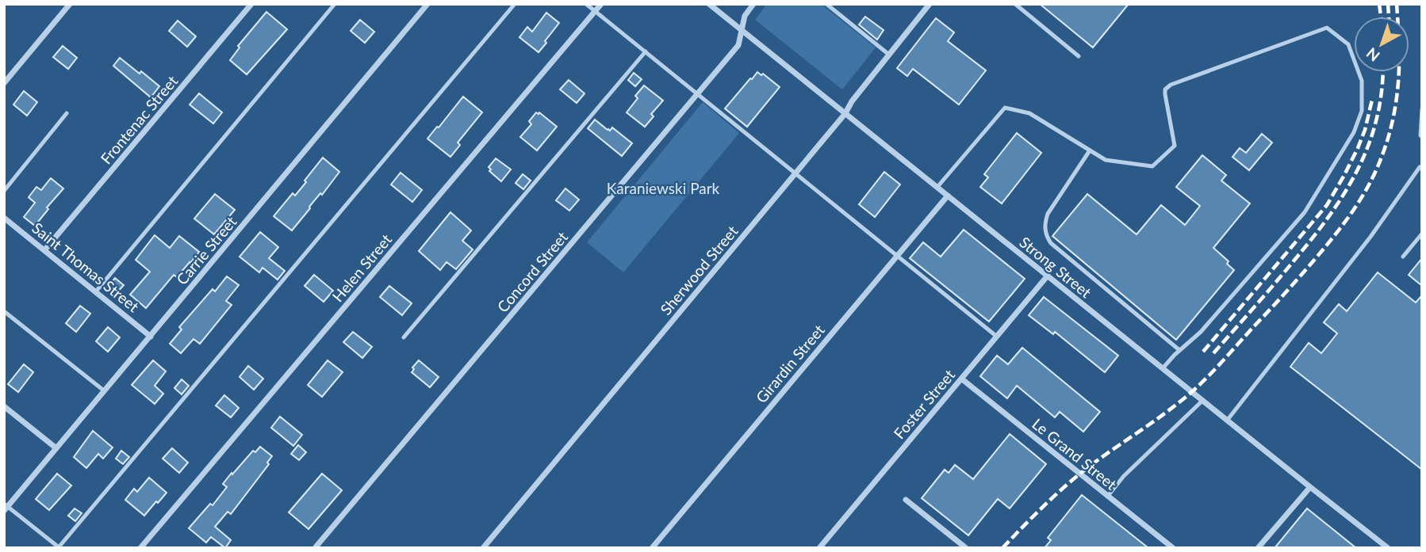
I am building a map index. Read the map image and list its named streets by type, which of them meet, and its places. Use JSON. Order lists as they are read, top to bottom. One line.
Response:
{"streets":{"street":["Frontenac Street","Carrie Street","Saint Thomas Street","Strong Street","Helen Street","Sherwood Street","Concord Street","Girardin Street","Foster Street","Le Grand Street"]},"crossings":[["Frontenac Street","Saint Thomas Street"],["Carrie Street","Saint Thomas Street"],["Strong Street","Sherwood Street"],["Strong Street","Concord Street"],["Strong Street","Girardin Street"],["Strong Street","Foster Street"],["Foster Street","Le Grand Street"]],"parks":["Karaniewski Park"],"north":"bottom left"}
